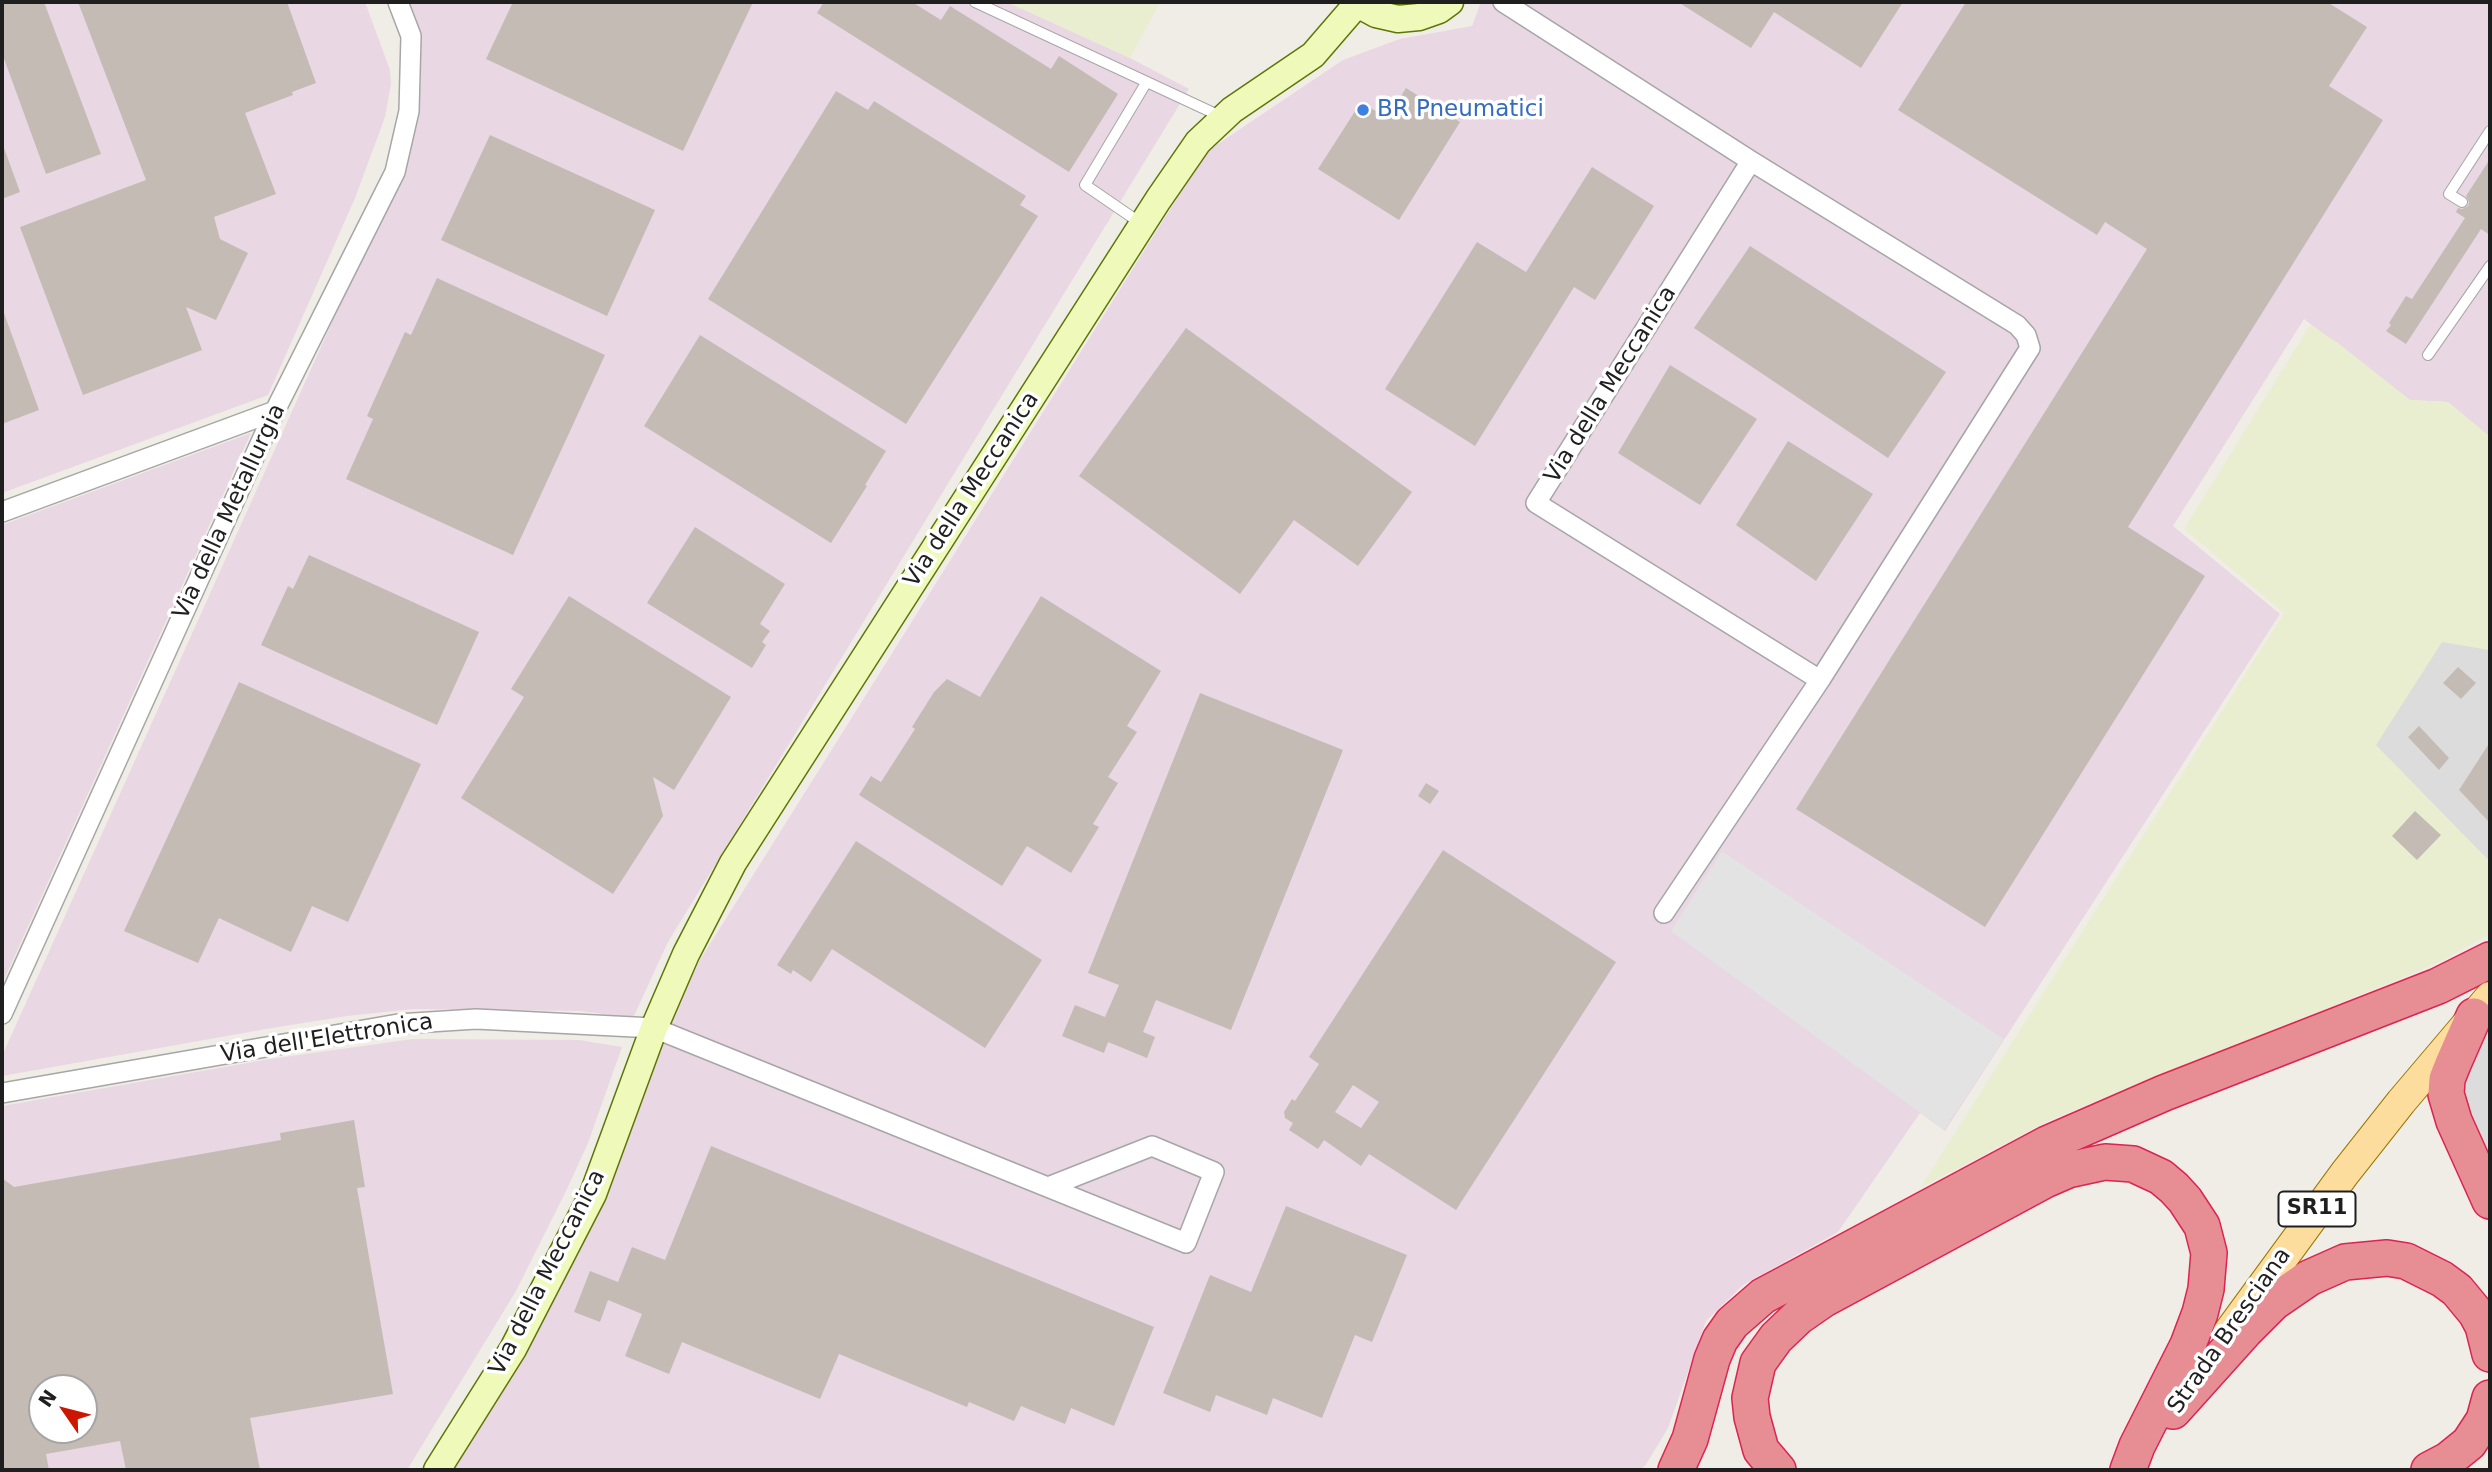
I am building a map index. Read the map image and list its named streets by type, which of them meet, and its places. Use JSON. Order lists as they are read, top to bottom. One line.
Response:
{"streets":{"main road":["SR11","Strada Bresciana"],"street":["Via della Meccanica","Via della Metallurgia","Via dell'Elettronica"]},"crossings":[["Via della Meccanica","Via dell'Elettronica"]],"places":["BR Pneumatici"],"north":"top left"}
